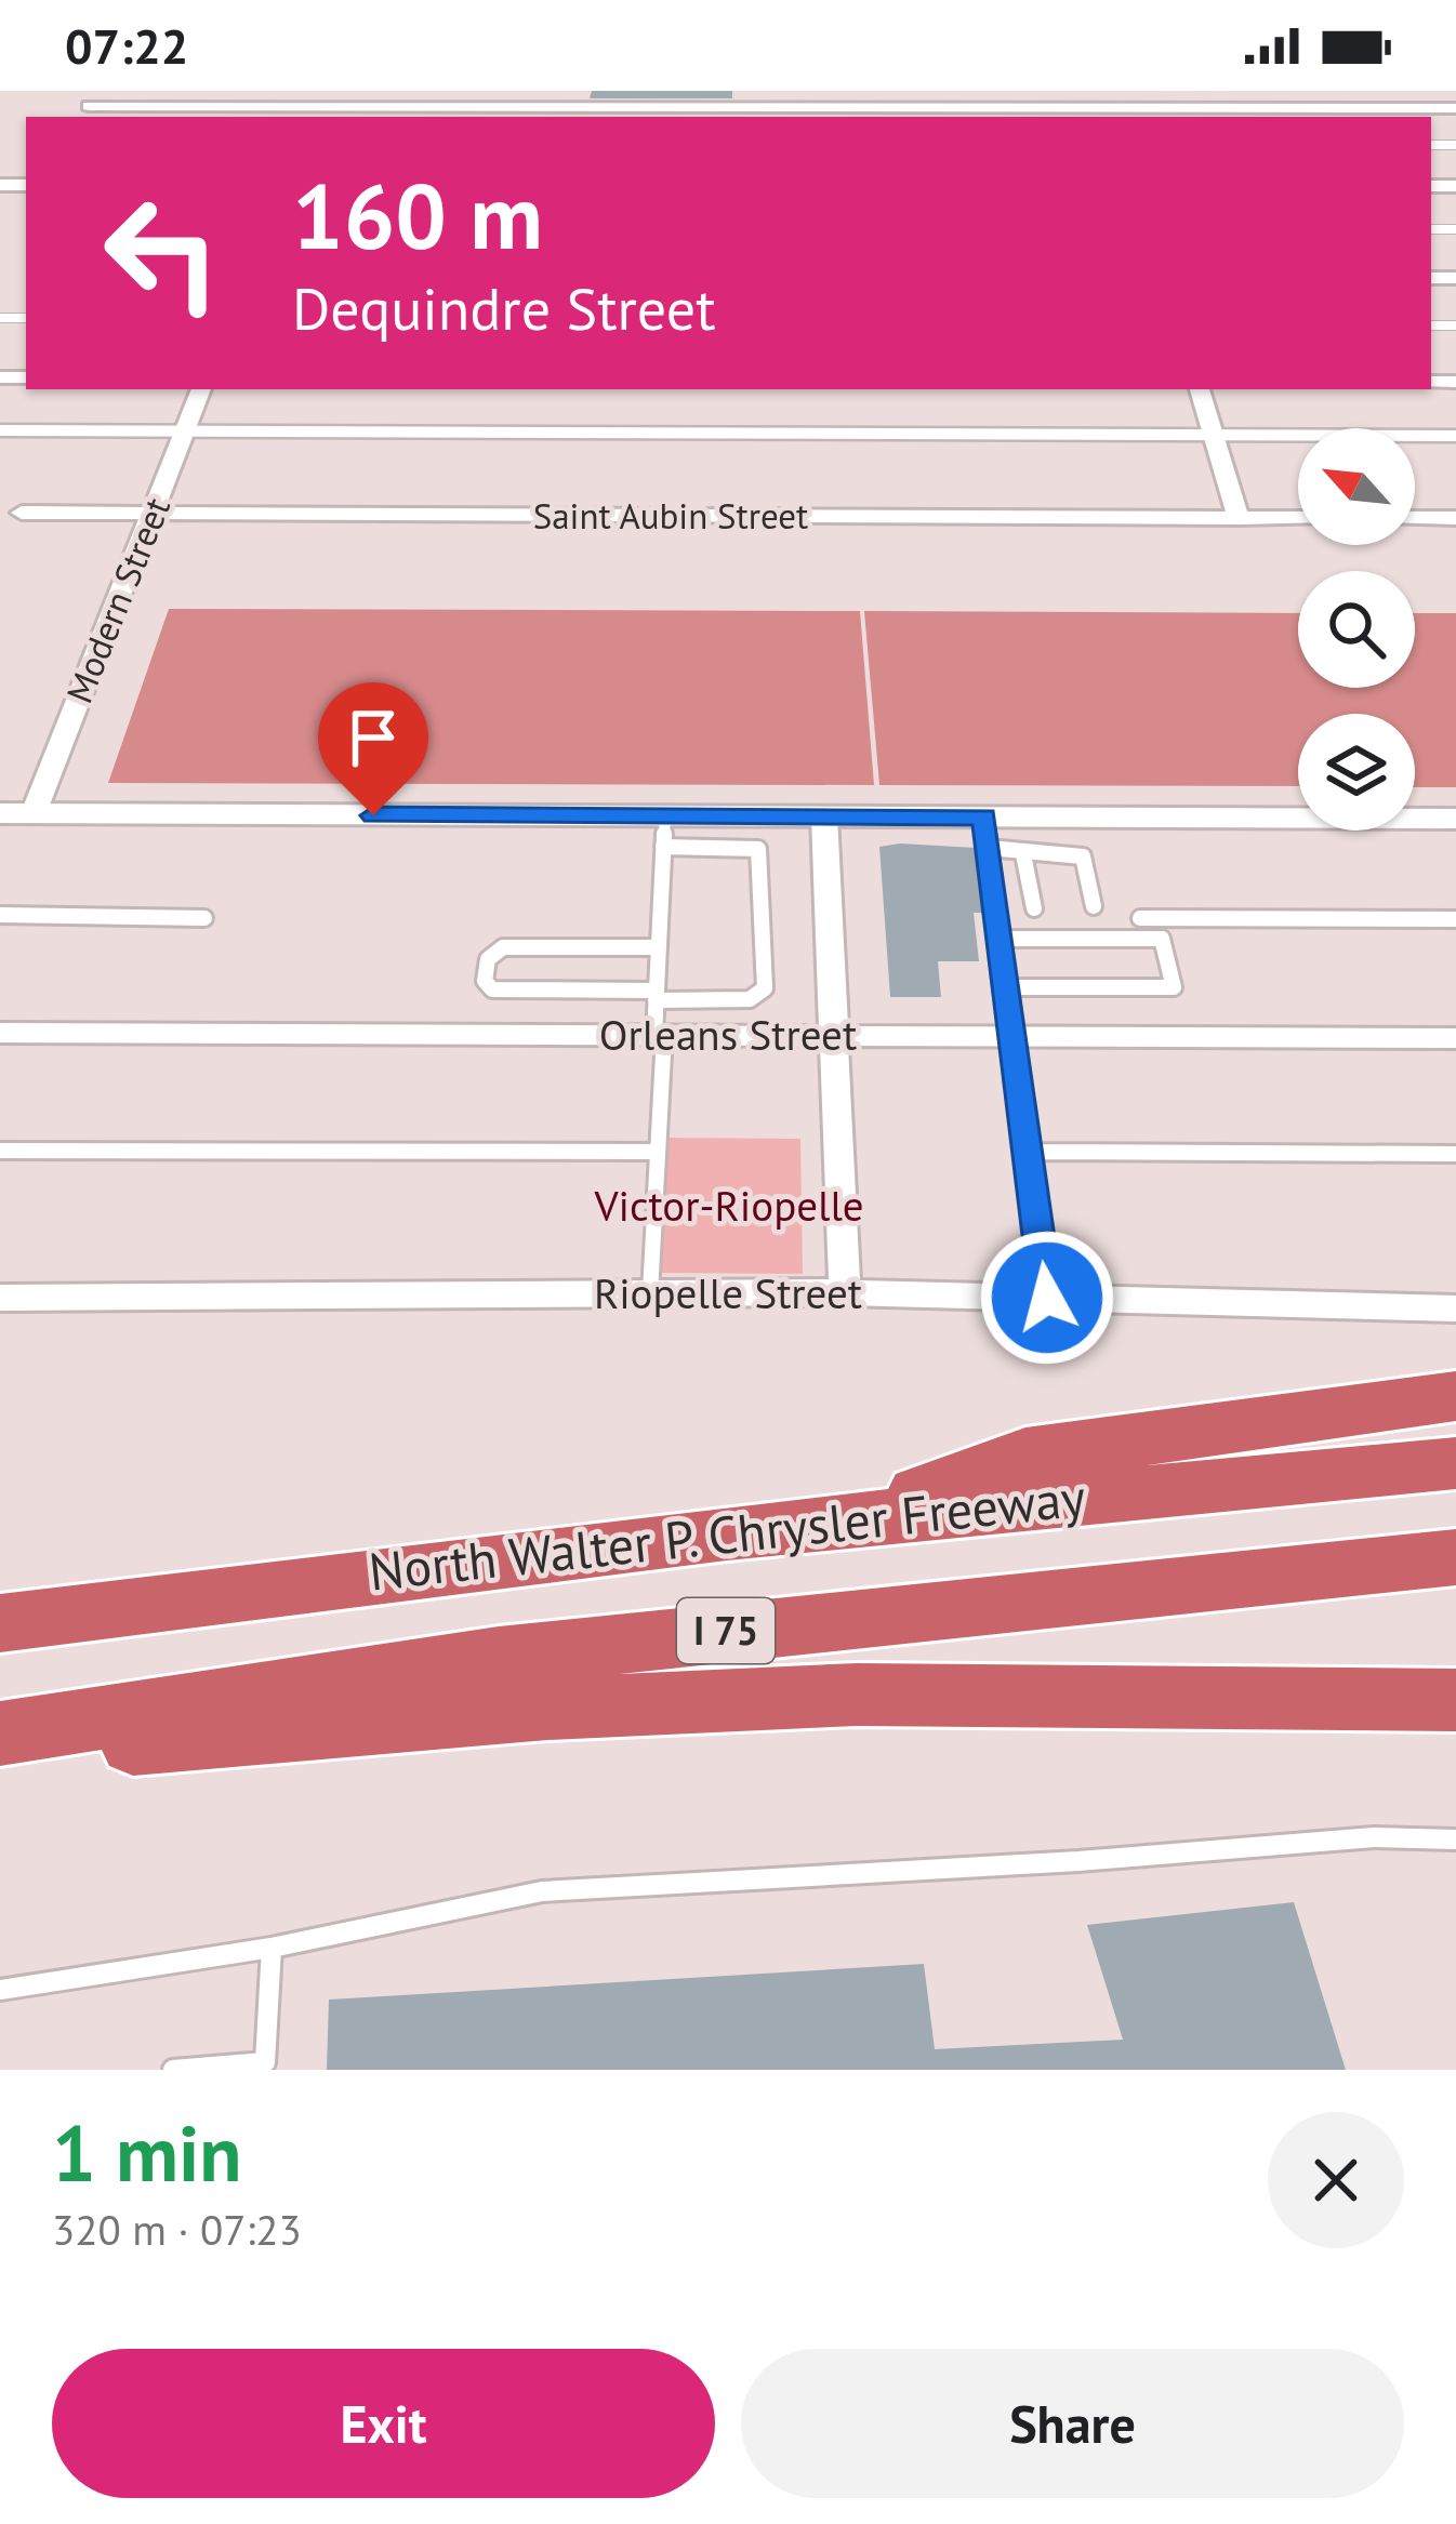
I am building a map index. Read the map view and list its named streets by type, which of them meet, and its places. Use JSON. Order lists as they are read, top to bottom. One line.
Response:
{"streets":{"highway":["North Walter P. Chrysler Freeway","I 75"],"street":["Saint Aubin Street","Modern Street","Orleans Street","Riopelle Street"]},"crossings":[["Saint Aubin Street","Modern Street"]],"parks":["Victor-Riopelle"],"north":"top left","page":{"status":"07:22","turn":["160 m","Dequindre Street"],"heading":["1 min","320 m · 07:23"],"buttons":["Exit","Share"]}}
